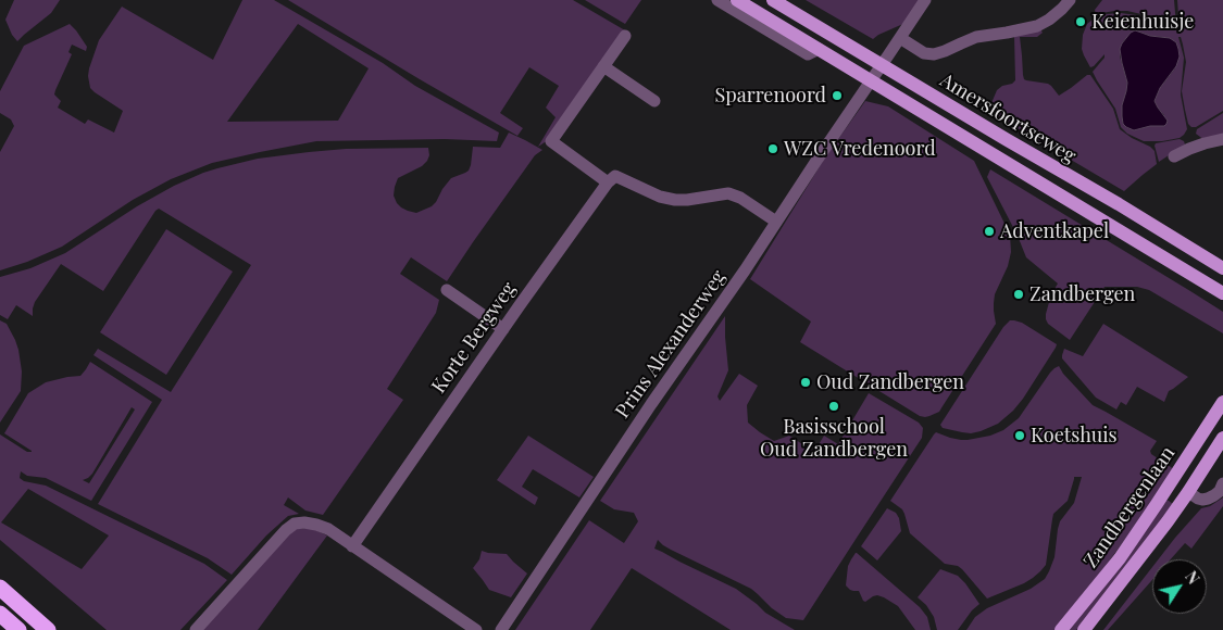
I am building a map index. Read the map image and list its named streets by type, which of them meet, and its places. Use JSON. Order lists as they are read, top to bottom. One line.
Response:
{"streets":{"main road":["Amersfoortseweg","Zandbergenlaan"],"street":["Korte Bergweg","Prins Alexanderweg"]},"crossings":[["Amersfoortseweg","Prins Alexanderweg"]],"places":["Keienhuisje","Sparrenoord","WZC Vredenoord","Adventkapel","Zandbergen","Oud Zandbergen","Basisschool Oud Zandbergen","Koetshuis"],"north":"top right"}
